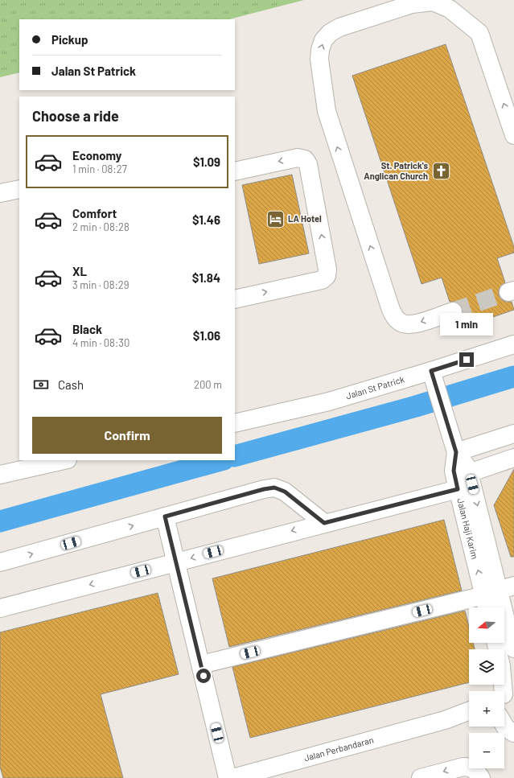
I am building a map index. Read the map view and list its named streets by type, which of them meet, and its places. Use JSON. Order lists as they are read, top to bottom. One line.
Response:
{"streets":{"street":["Jalan St Patrick","Jalan Haji Karim","Jalan Perbandaran"]},"crossings":[["Jalan St Patrick","Jalan Haji Karim"]],"places":{"church":["St. Patrick's Anglican Church"],"hotel":["LA Hotel"]},"north":"left","page":{"banner":["Pickup","Jalan St Patrick"],"heading":"Choose a ride","list":[{"name":"Economy","note":"1 min · 08:27","value":"$1.09"},{"name":"Comfort","note":"2 min · 08:28","value":"$1.46"},{"name":"XL","note":"3 min · 08:29","value":"$1.84"},{"name":"Black","note":"4 min · 08:30","value":"$1.06"}],"bubble":"1 min","pay":["Cash","200 m"],"buttons":"Confirm","map_buttons":["+","−"]}}
